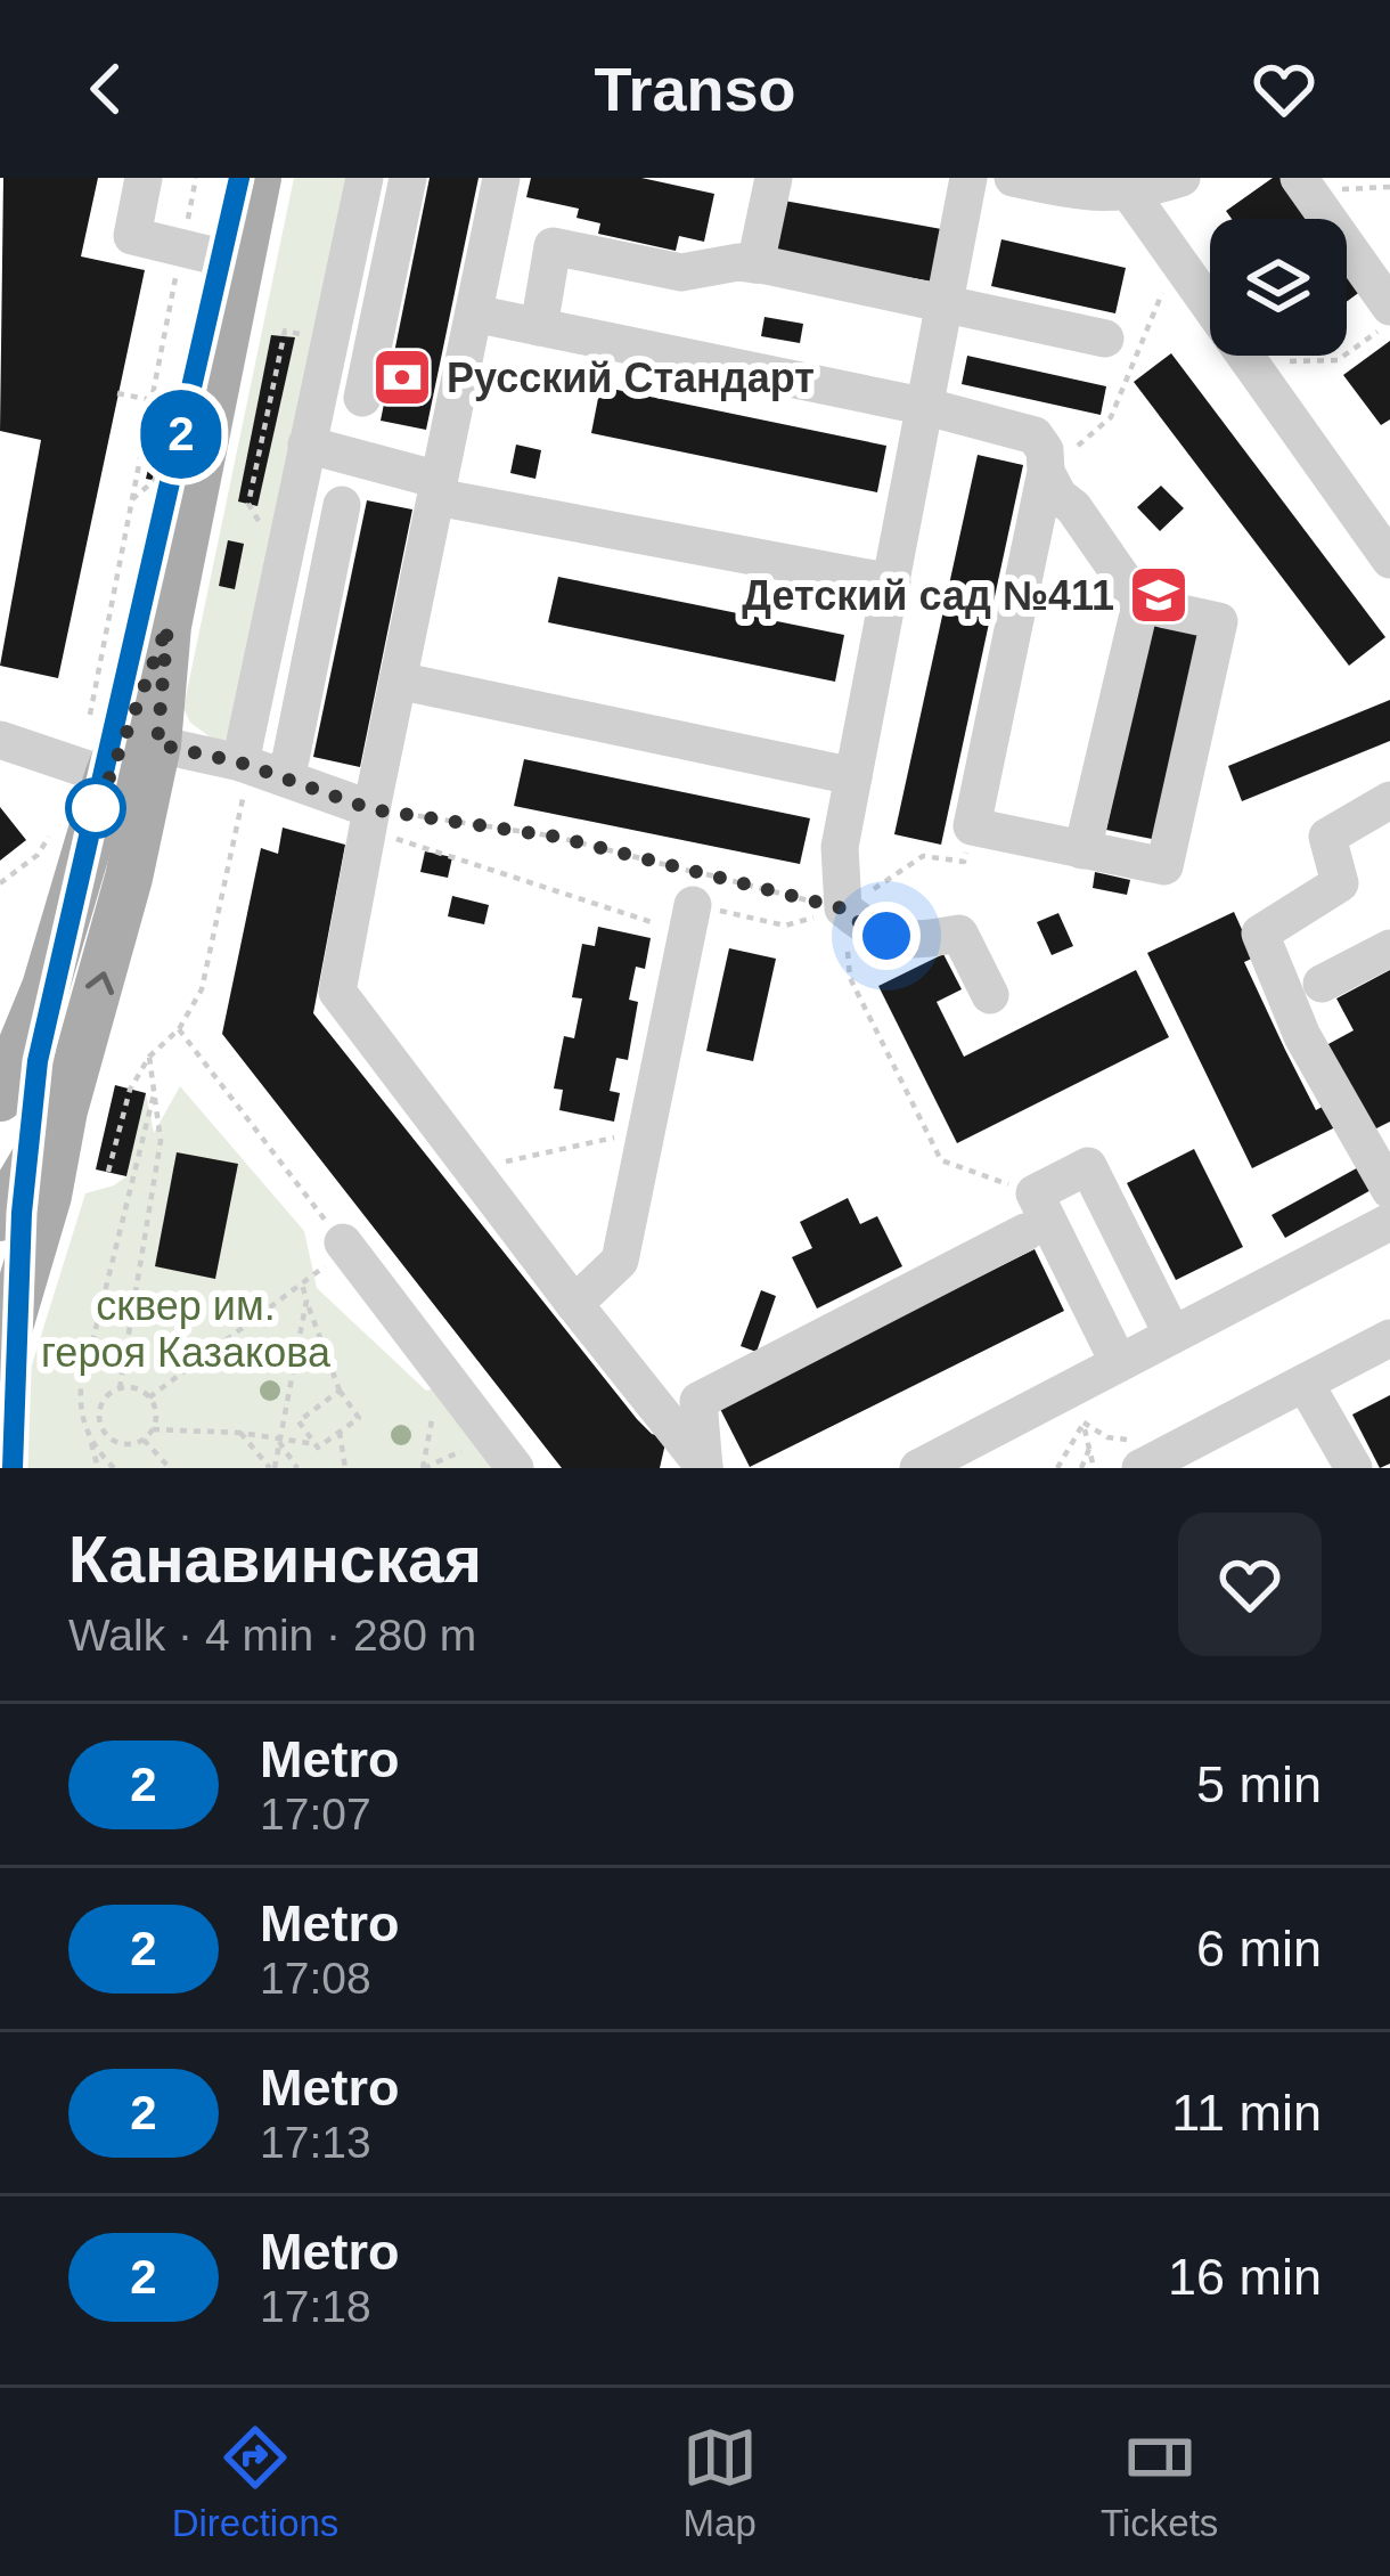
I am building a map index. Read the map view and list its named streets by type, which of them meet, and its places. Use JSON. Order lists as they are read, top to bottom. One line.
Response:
{"parks":["сквер им. героя Казакова"],"places":{"bank":["Русский Стандарт"],"school or university":["Детский сад №411"]},"lines":["metro line 2"],"page":{"header":"Transo","on_map":"2","heading":["Канавинская","Walk · 4 min · 280 m"],"list":[{"mark":"2","name":"Metro","note":"17:07","value":"5 min"},{"mark":"2","name":"Metro","note":"17:08","value":"6 min"},{"mark":"2","name":"Metro","note":"17:13","value":"11 min"},{"mark":"2","name":"Metro","note":"17:18","value":"16 min"}],"tabs":["Directions","Map","Tickets"]}}
